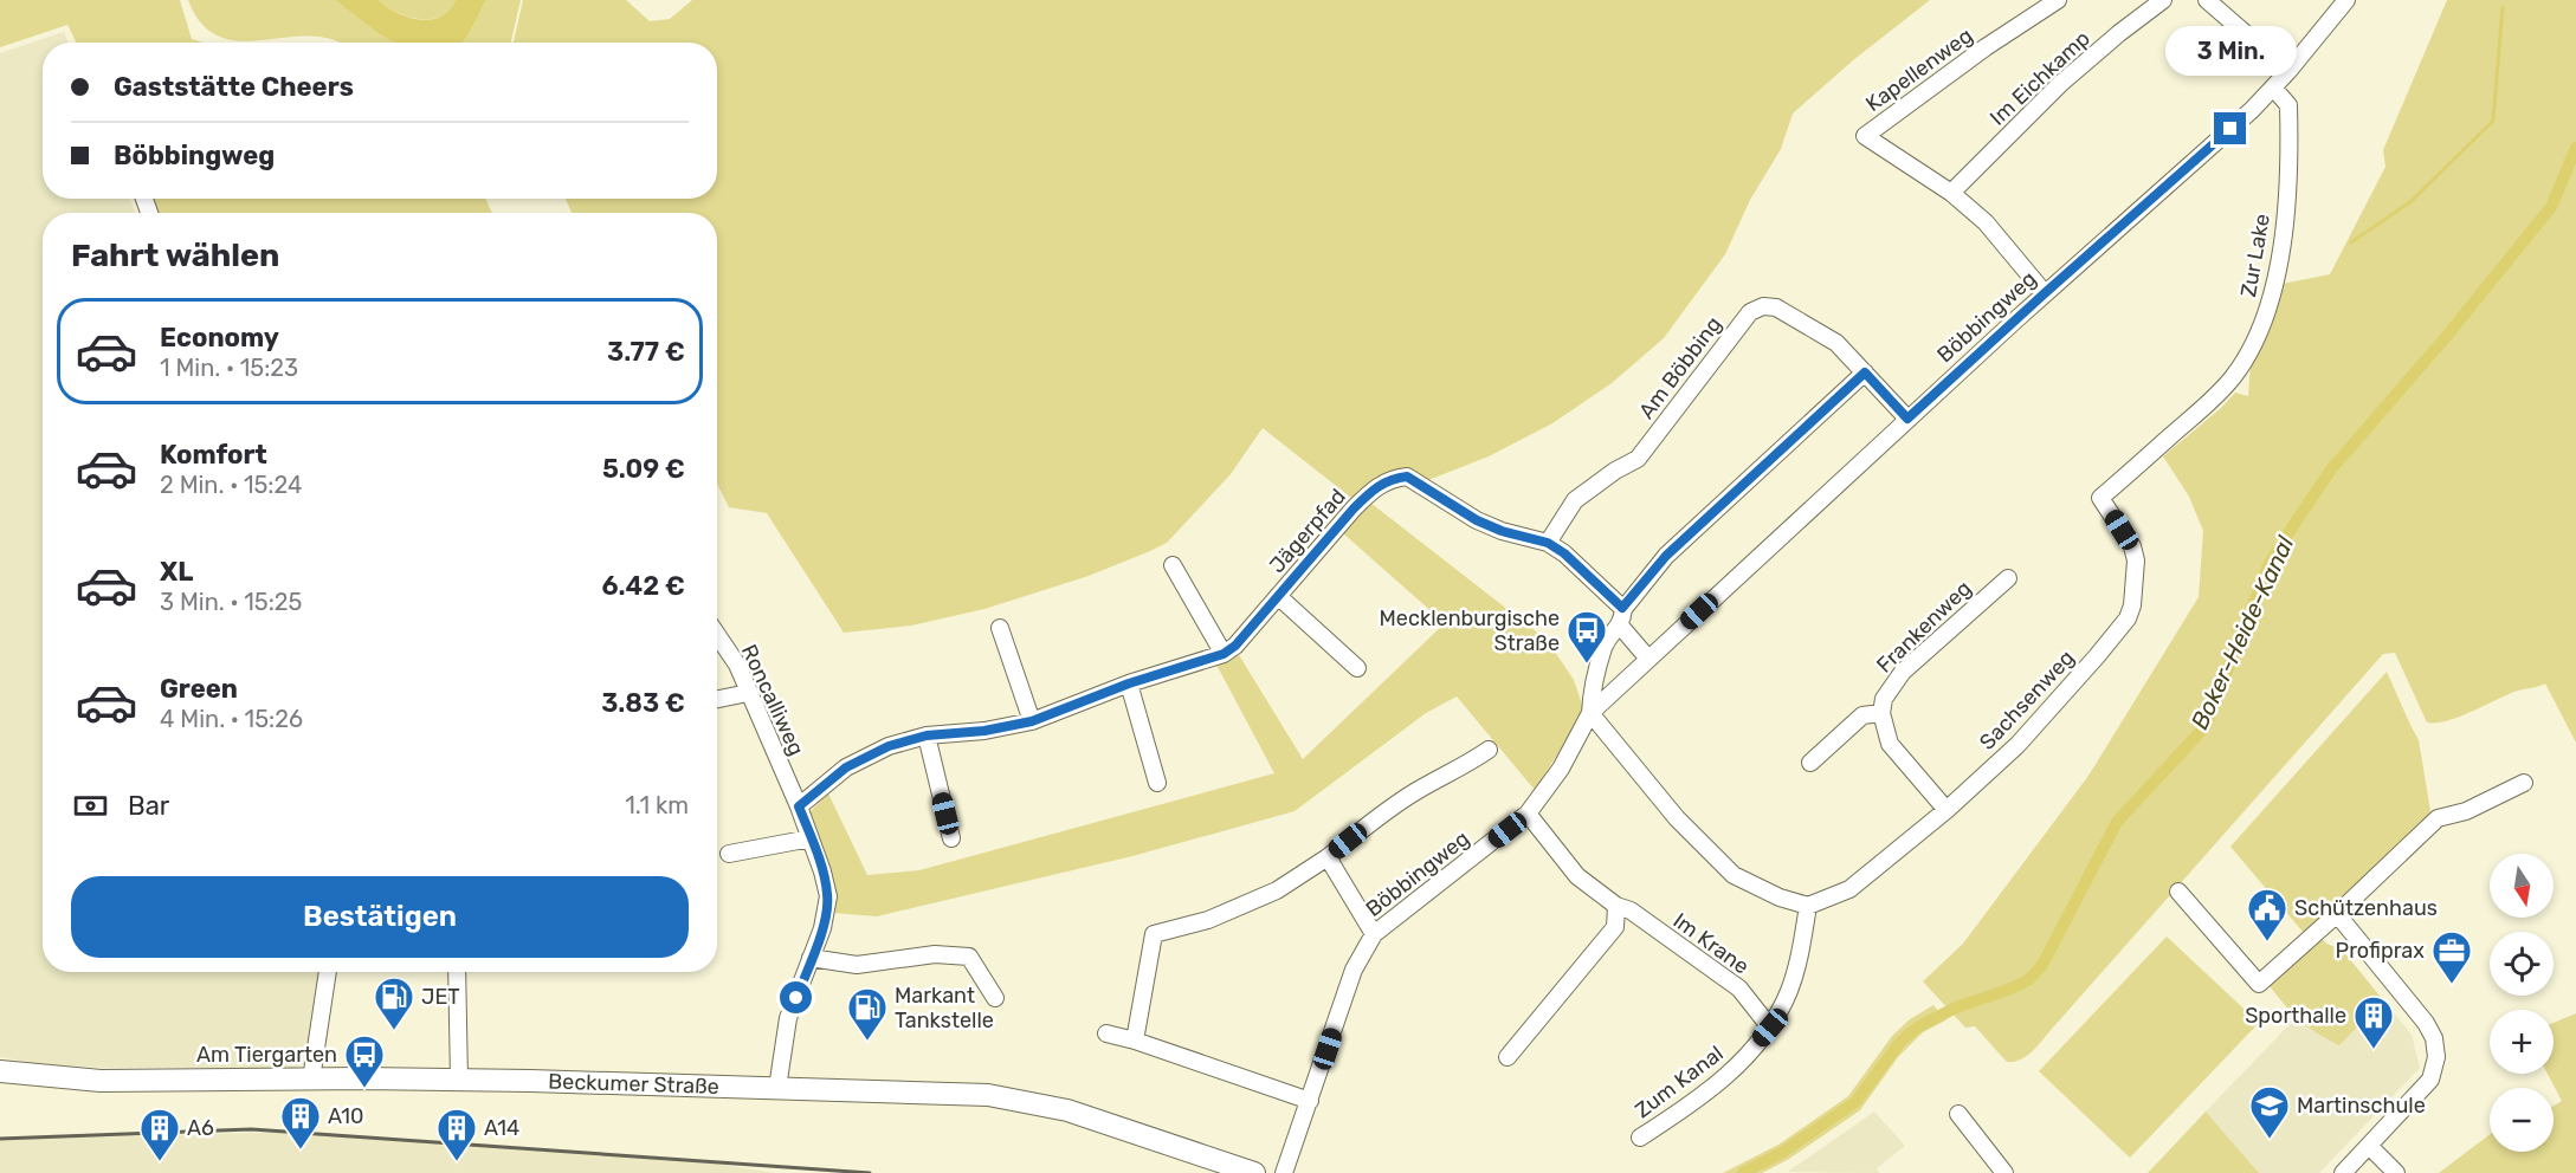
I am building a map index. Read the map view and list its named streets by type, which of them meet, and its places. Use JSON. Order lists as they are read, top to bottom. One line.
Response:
{"streets":{"main road":["Beckumer Straße"],"street":["Kapellenweg","Im Eichkamp","Zur Lake","Böbbingweg","Am Böbbing","Jägerpfad","Frankenweg","Roncalliweg","Sachsenweg","Im Krane","Zum Kanal"]},"crossings":[["Kapellenweg","Im Eichkamp"],["Kapellenweg","Böbbingweg"],["Zur Lake","Böbbingweg"],["Zur Lake","Sachsenweg"],["Böbbingweg","Am Böbbing"],["Böbbingweg","Im Krane"],["Am Böbbing","Jägerpfad"],["Jägerpfad","Roncalliweg"],["Roncalliweg","Beckumer Straße"],["Sachsenweg","Zum Kanal"],["Im Krane","Zum Kanal"]],"water":["Boker-Heide-Kanal"],"places":{"bus stop":["Mecklenburgische Straße","Am Tiergarten"],"public building":["Schützenhaus"],"office":["Profiprax"],"fuel station":["JET","Markant Tankstelle"],"building":["Sporthalle","A10","A6","A14"],"school or university":["Martinschule"]},"north":"bottom","page":{"bubble":"3 Min.","banner":["Gaststätte Cheers","Böbbingweg"],"heading":"Fahrt wählen","list":[{"name":"Economy","note":"1 Min. · 15:23","value":"3.77 €"},{"name":"Komfort","note":"2 Min. · 15:24","value":"5.09 €"},{"name":"XL","note":"3 Min. · 15:25","value":"6.42 €"},{"name":"Green","note":"4 Min. · 15:26","value":"3.83 €"}],"pay":["Bar","1.1 km"],"map_buttons":["+","−"],"buttons":"Bestätigen"}}
